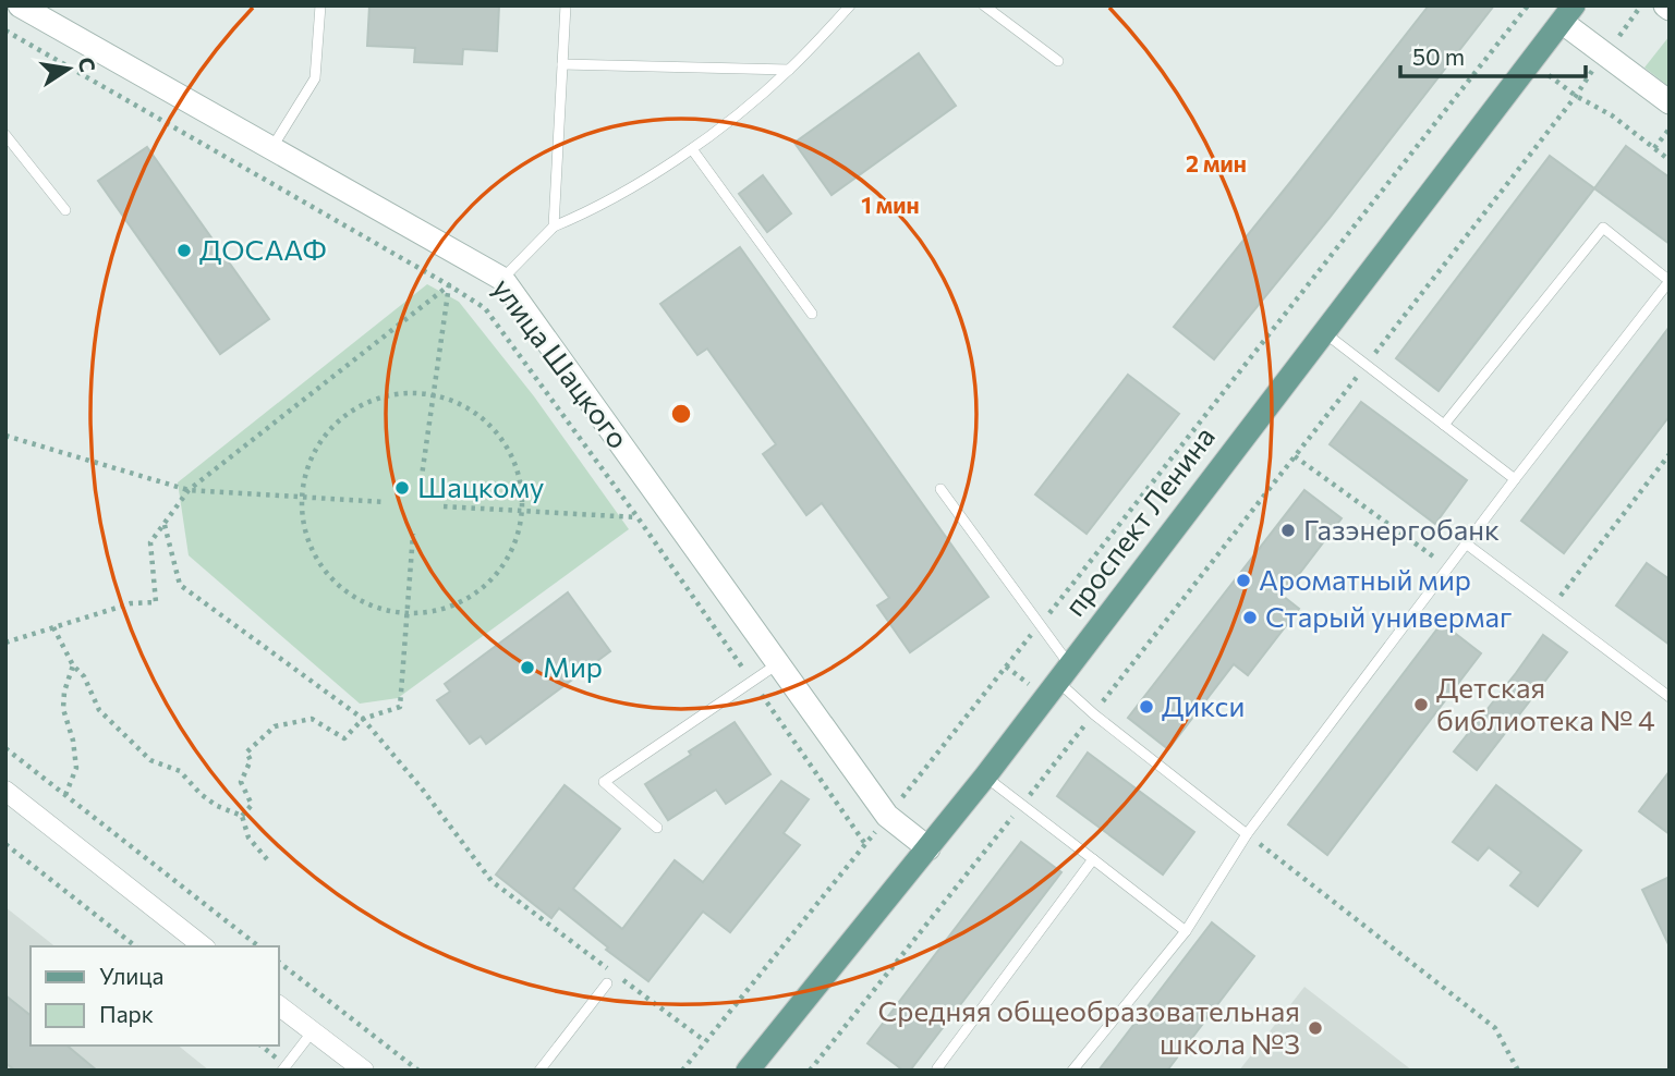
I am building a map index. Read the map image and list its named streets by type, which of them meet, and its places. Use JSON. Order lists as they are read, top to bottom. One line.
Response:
{"streets":{"main road":["проспект Ленина"],"street":["улица Шацкого"]},"crossings":[["улица Шацкого","проспект Ленина"]],"places":["ДОСААФ","Шацкому","Газэнергобанк","Ароматный мир","Старый универмаг","Мир","Детская библиотека № 4","Дикси","Средняя общеобразовательная школа №3"],"legend":["Улица","Парк"],"scale_bar":"50 m","north":"right","rings":["2 мин","1 мин"]}
